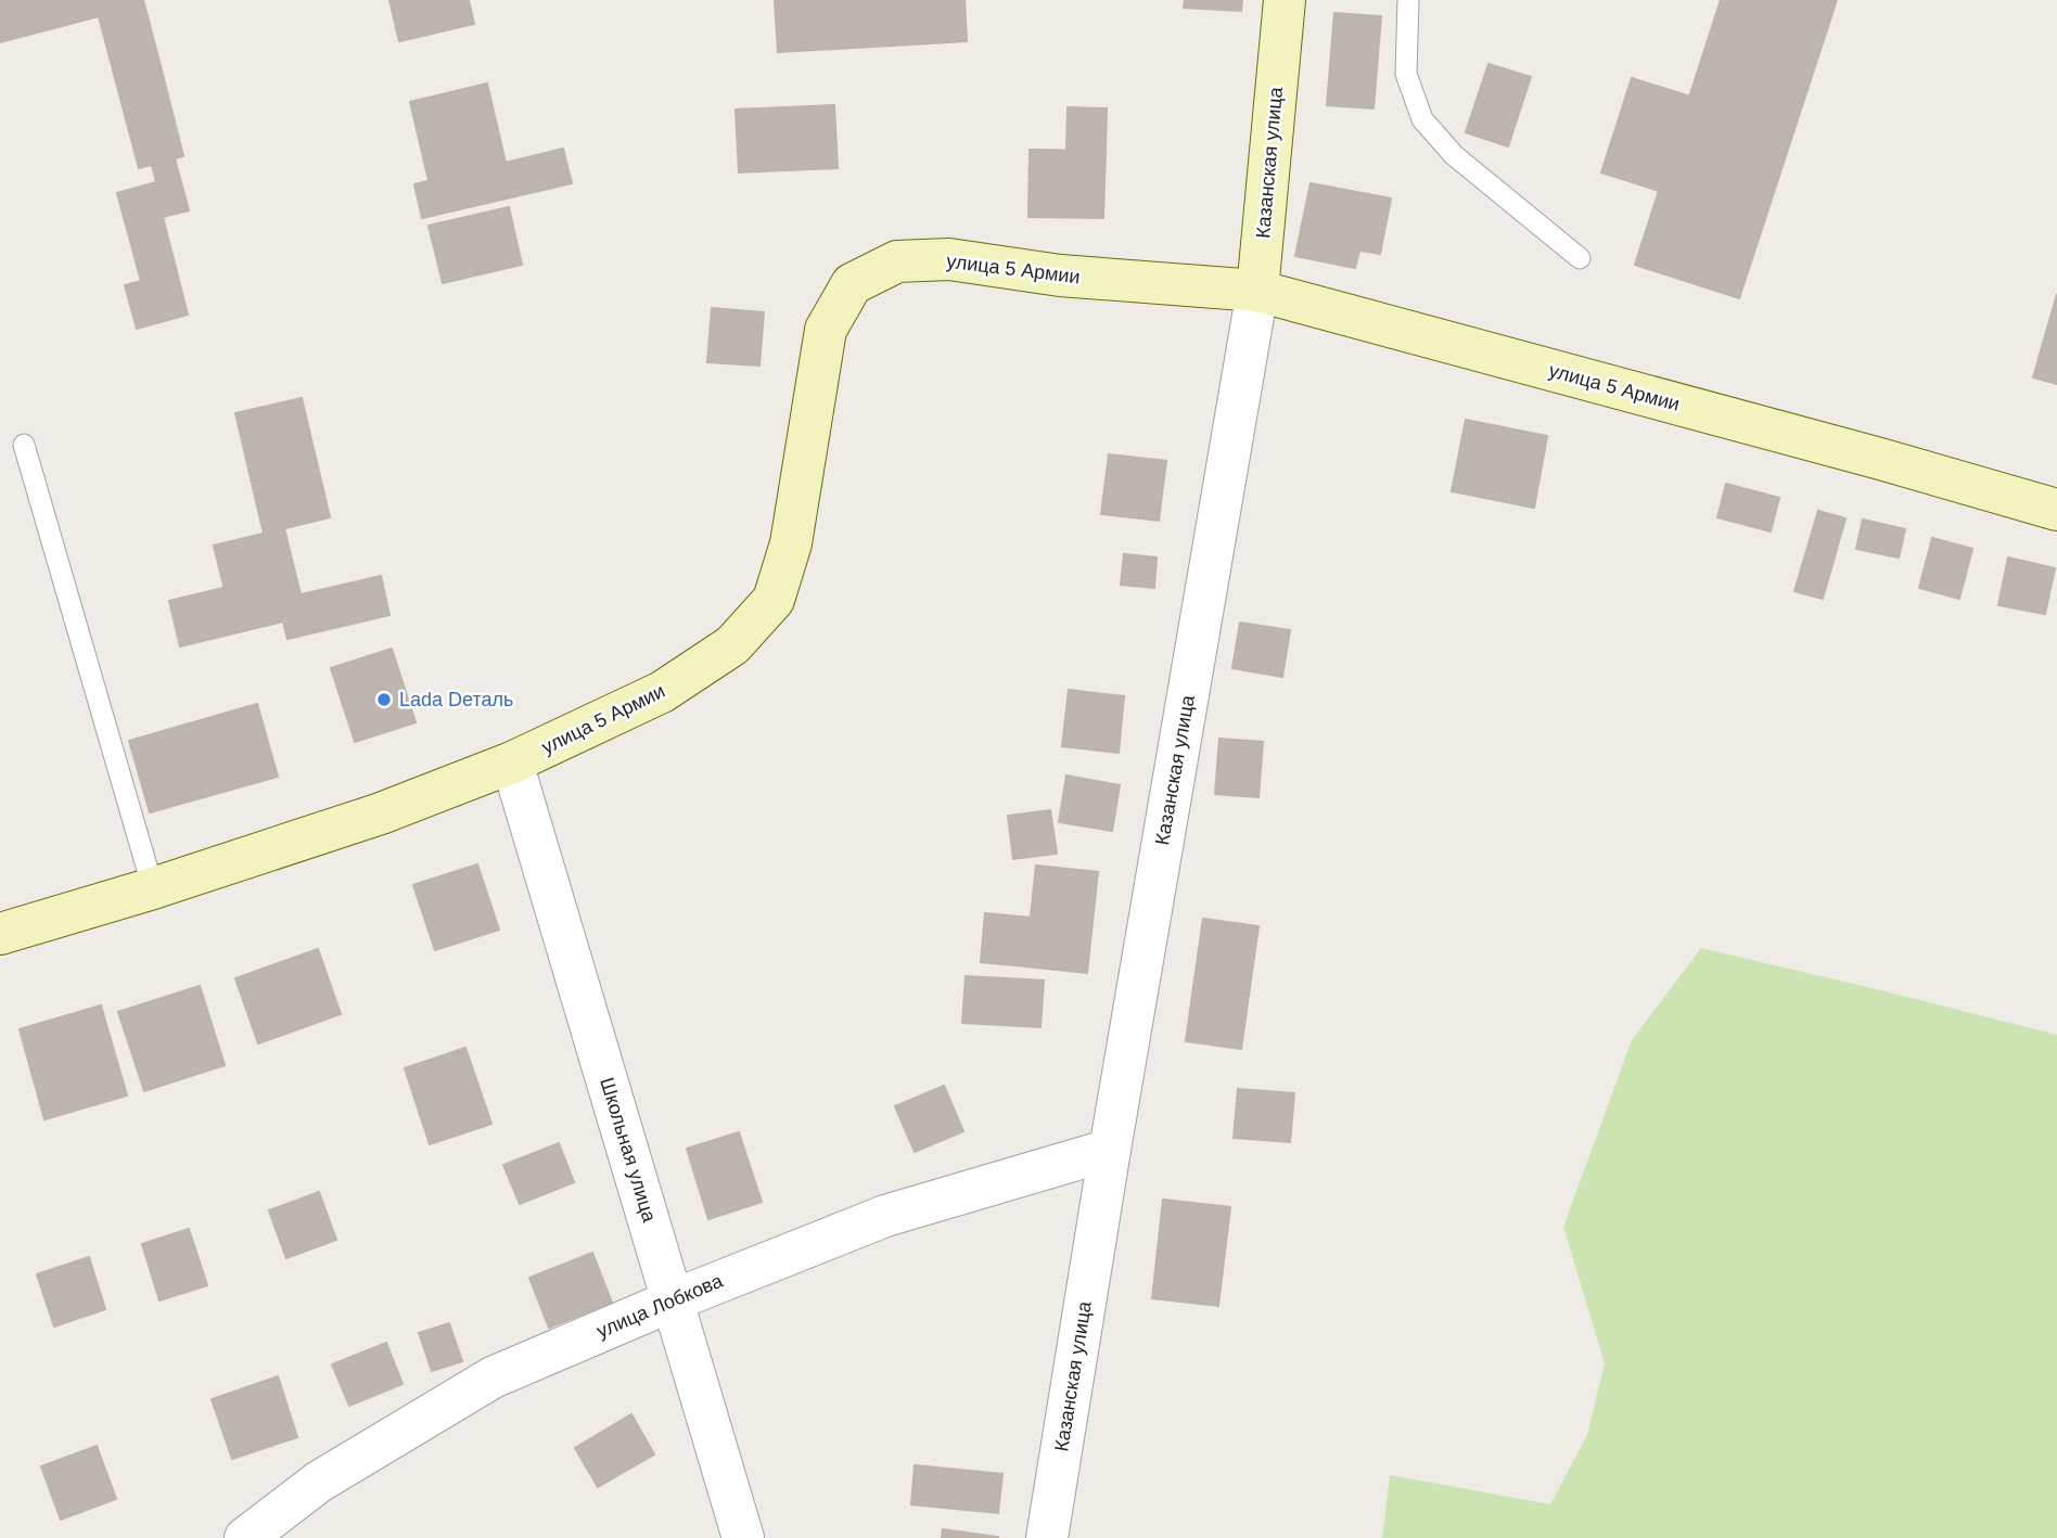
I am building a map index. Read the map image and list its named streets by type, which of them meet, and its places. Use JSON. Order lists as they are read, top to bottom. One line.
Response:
{"streets":{"main road":["Казанская улица","улица 5 Армии"],"street":["Школьная улица","улица Лобкова"]},"crossings":[["Казанская улица","улица 5 Армии"],["Казанская улица","улица Лобкова"],["улица 5 Армии","Школьная улица"],["Школьная улица","улица Лобкова"]],"places":["Lada Dеталь"]}
